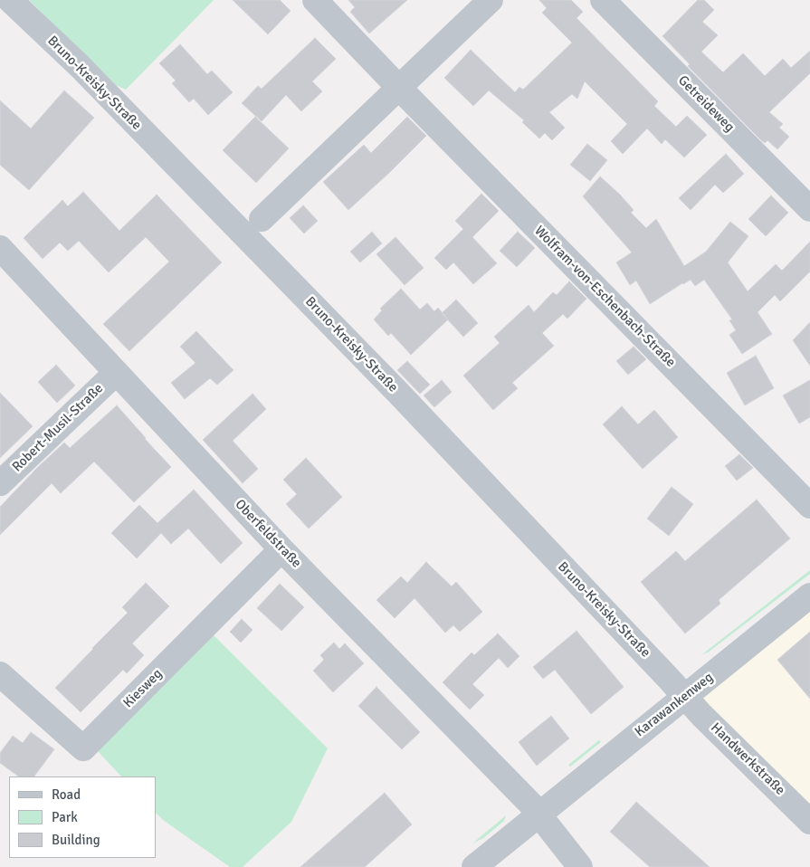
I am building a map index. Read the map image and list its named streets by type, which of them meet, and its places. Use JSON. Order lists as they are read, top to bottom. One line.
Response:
{"streets":{"street":["Bruno-Kreisky-Straße","Getreideweg","Wolfram-von-Eschenbach-Straße","Robert-Musil-Straße","Oberfeldstraße","Kiesweg","Karawankenweg","Handwerkstraße"]},"crossings":[["Bruno-Kreisky-Straße","Karawankenweg"],["Bruno-Kreisky-Straße","Handwerkstraße"],["Robert-Musil-Straße","Oberfeldstraße"],["Oberfeldstraße","Kiesweg"],["Oberfeldstraße","Karawankenweg"],["Karawankenweg","Handwerkstraße"]],"legend":["Road","Park","Building"]}
